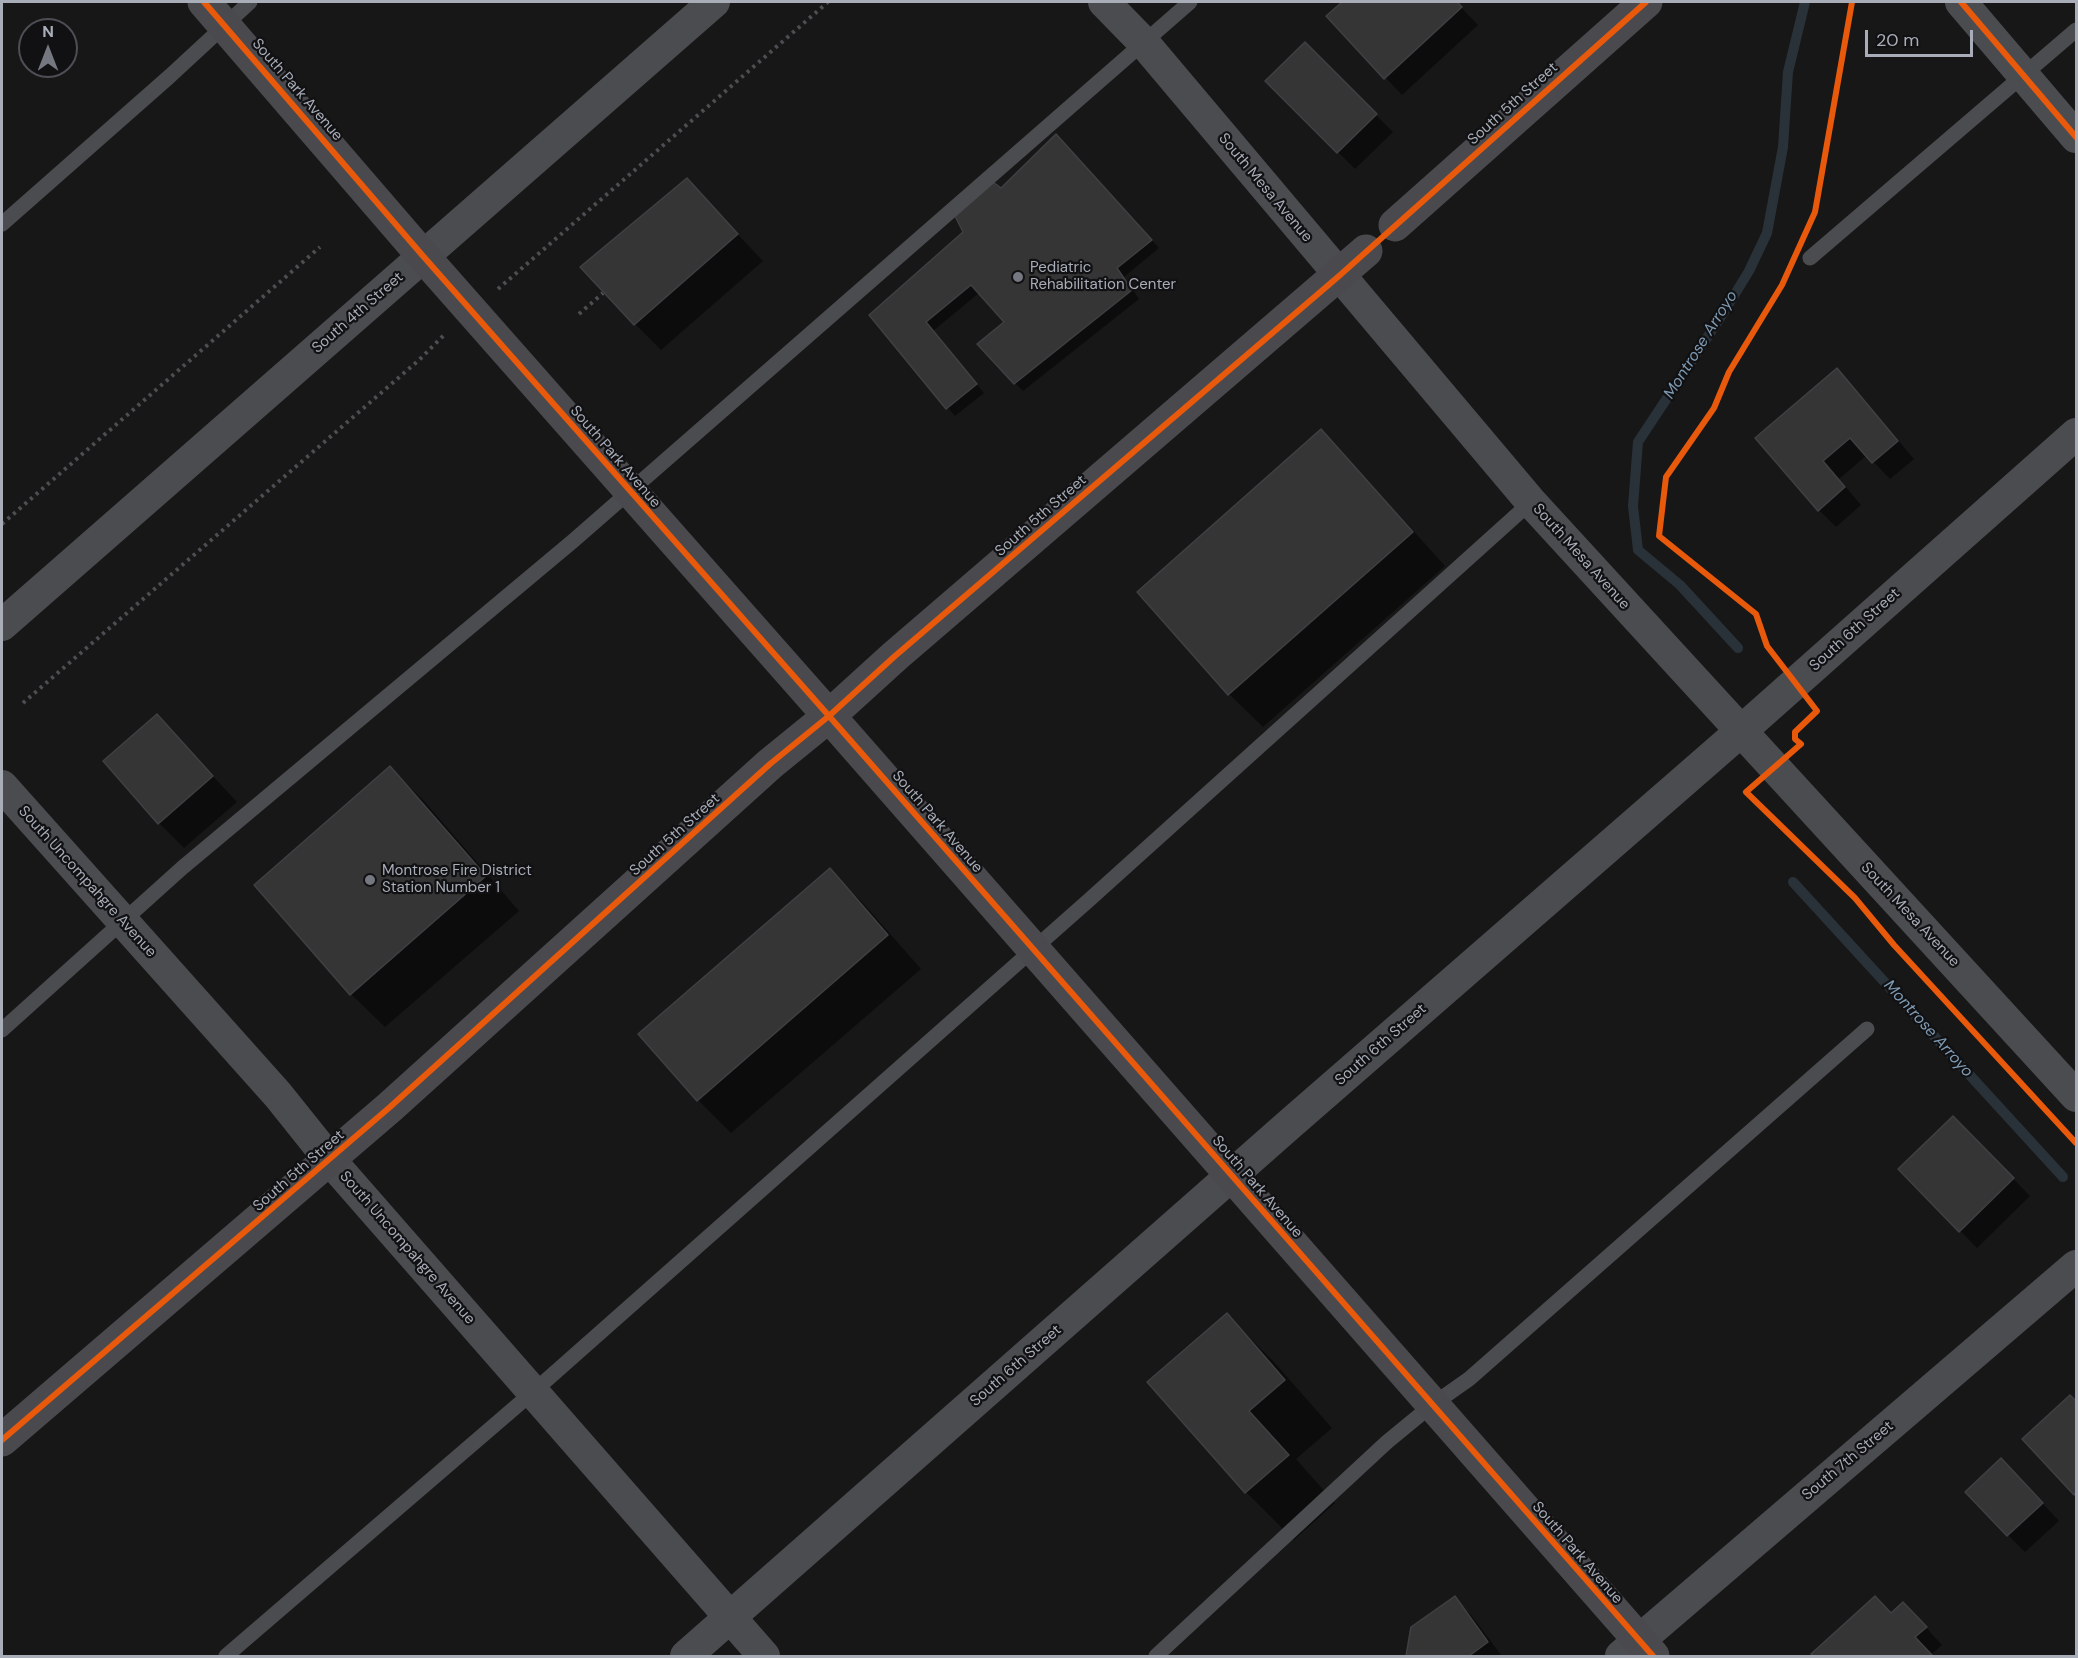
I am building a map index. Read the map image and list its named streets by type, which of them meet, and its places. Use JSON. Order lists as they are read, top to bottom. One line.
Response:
{"streets":{"street":["South Park Avenue","South 5th Street","South Mesa Avenue","South 4th Street","South 6th Street","South Uncompahgre Avenue","South 7th Street"]},"crossings":[["South Park Avenue","South 5th Street"],["South Park Avenue","South 4th Street"],["South Park Avenue","South 6th Street"],["South Park Avenue","South 7th Street"],["South 5th Street","South Mesa Avenue"],["South 5th Street","South Uncompahgre Avenue"],["South Mesa Avenue","South 6th Street"],["South 6th Street","South Uncompahgre Avenue"]],"water":["Montrose Arroyo"],"places":["Pediatric Rehabilitation Center","Montrose Fire District Station Number 1"],"scale_bar":"20 m","north":"top"}
